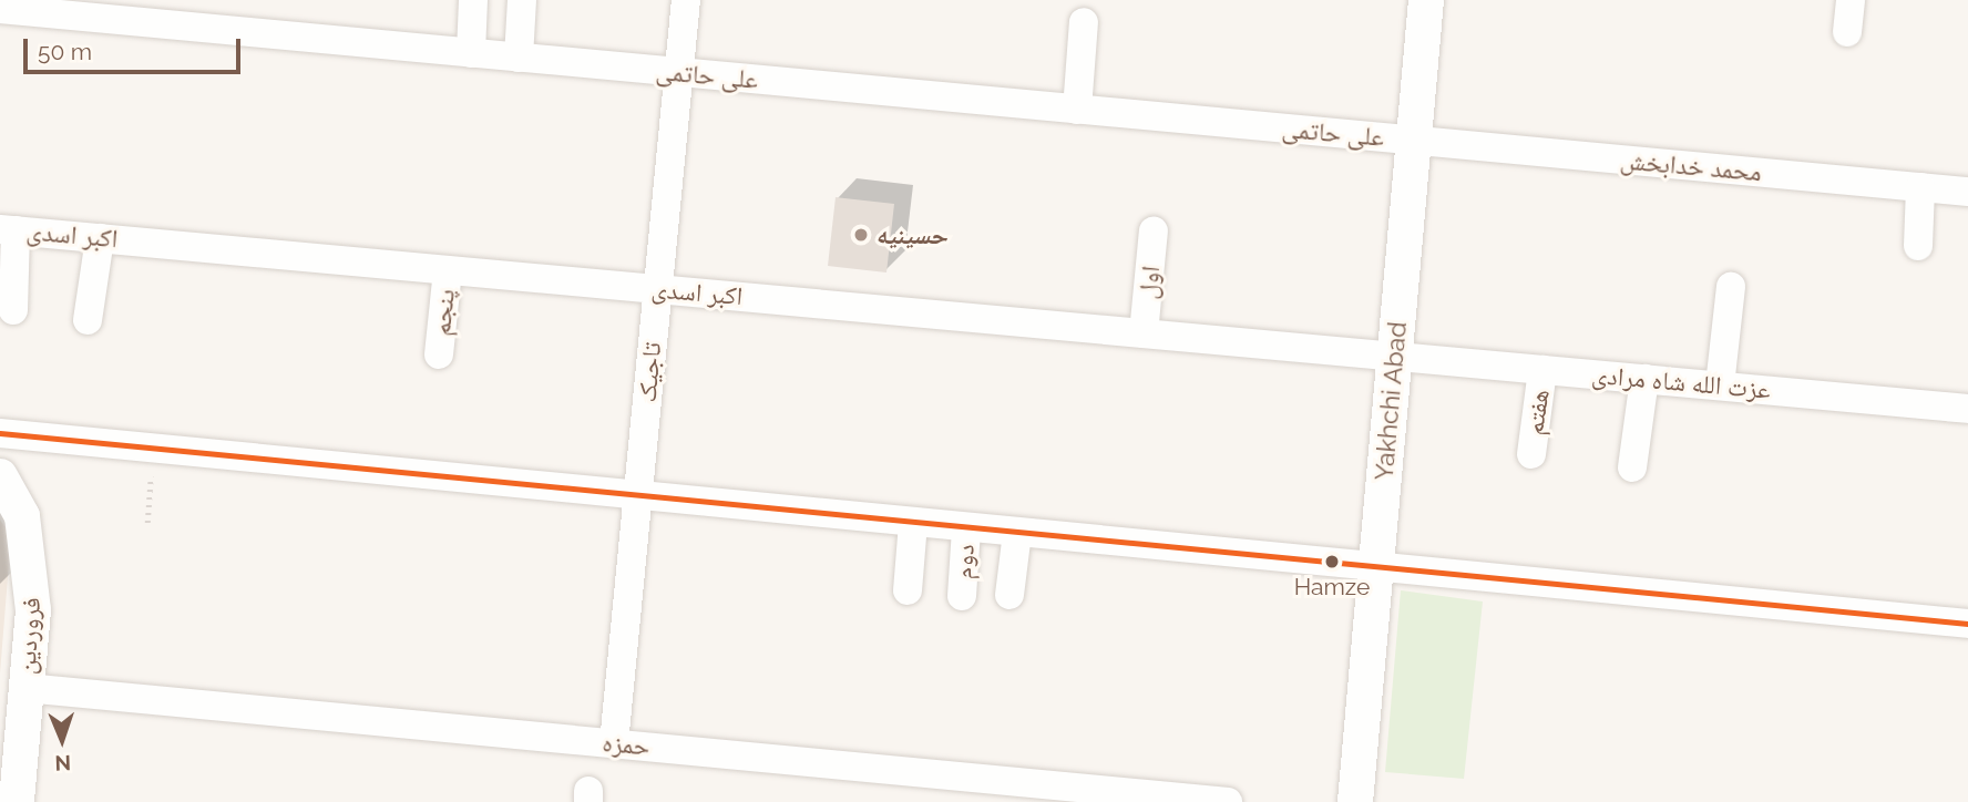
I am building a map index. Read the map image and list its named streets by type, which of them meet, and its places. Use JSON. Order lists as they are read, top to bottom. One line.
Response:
{"streets":{"street":["علی حاتمی","محمد خدابخش","اکبر اسدی","اول","پنجم","تاجیک","عزت الله شاه مرادی","Yakhchi Abad","هفتم","دوم","فروردین","حمزه"]},"crossings":[["علی حاتمی","محمد خدابخش"],["علی حاتمی","تاجیک"],["علی حاتمی","Yakhchi Abad"],["محمد خدابخش","Yakhchi Abad"],["اکبر اسدی","اول"],["اکبر اسدی","پنجم"],["اکبر اسدی","تاجیک"],["اکبر اسدی","عزت الله شاه مرادی"],["اکبر اسدی","Yakhchi Abad"],["تاجیک","حمزه"],["عزت الله شاه مرادی","Yakhchi Abad"],["عزت الله شاه مرادی","هفتم"],["فروردین","حمزه"]],"places":["حسینیه","Hamze"],"scale_bar":"50 m","north":"bottom"}
